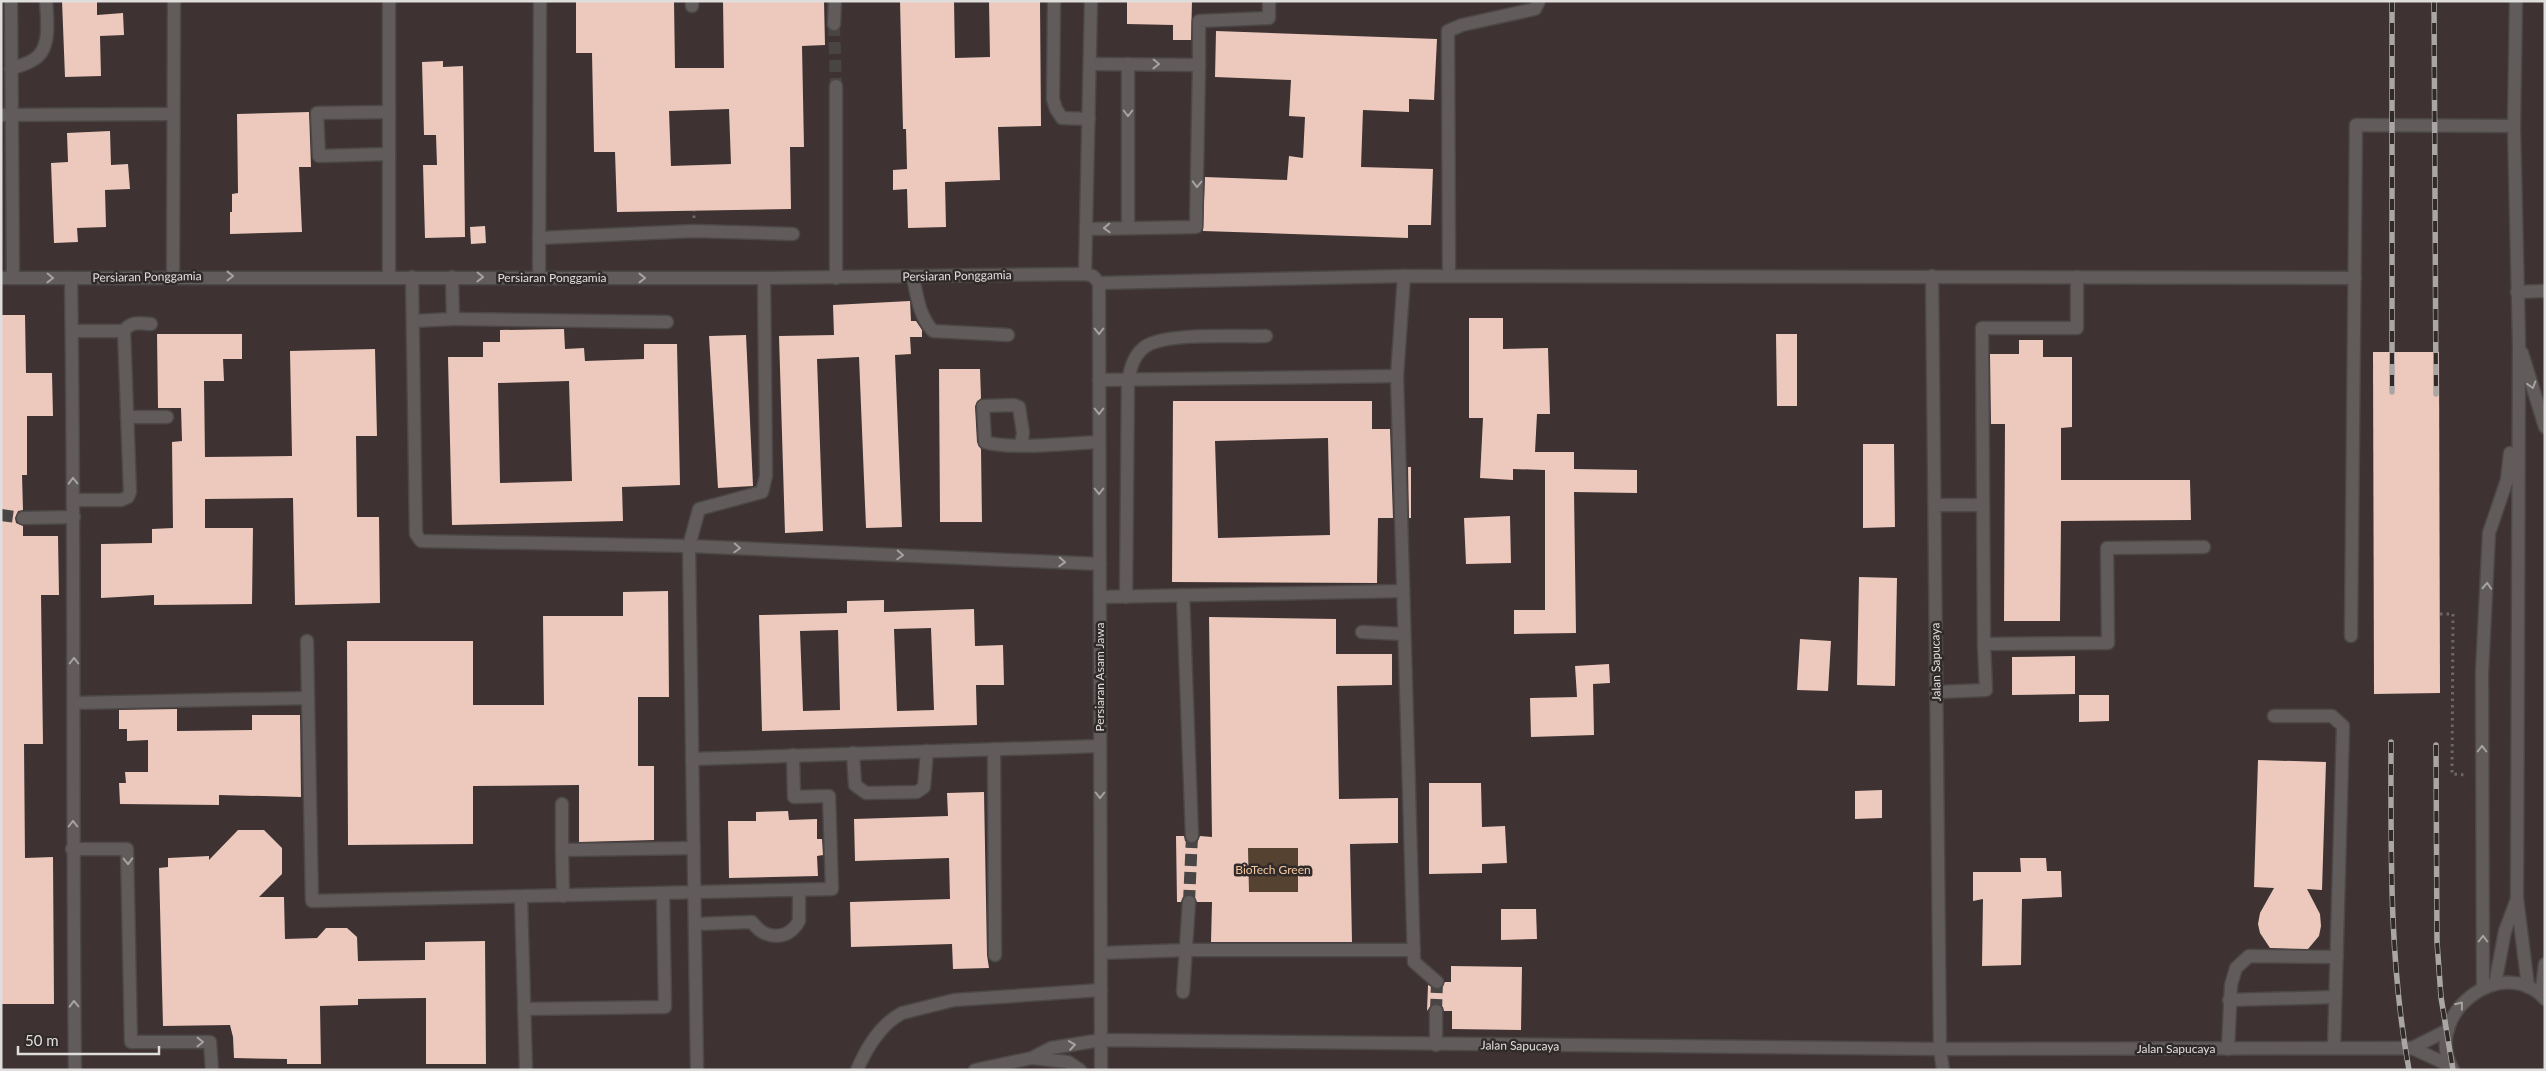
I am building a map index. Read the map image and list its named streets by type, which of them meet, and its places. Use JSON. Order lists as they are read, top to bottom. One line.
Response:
{"streets":{"street":["Persiaran Ponggamia","Jalan Sapucaya","Persiaran Asam Jawa"]},"crossings":[["Jalan Sapucaya","Persiaran Asam Jawa"]],"parks":["BioTech Green"],"scale_bar":"50 m"}
